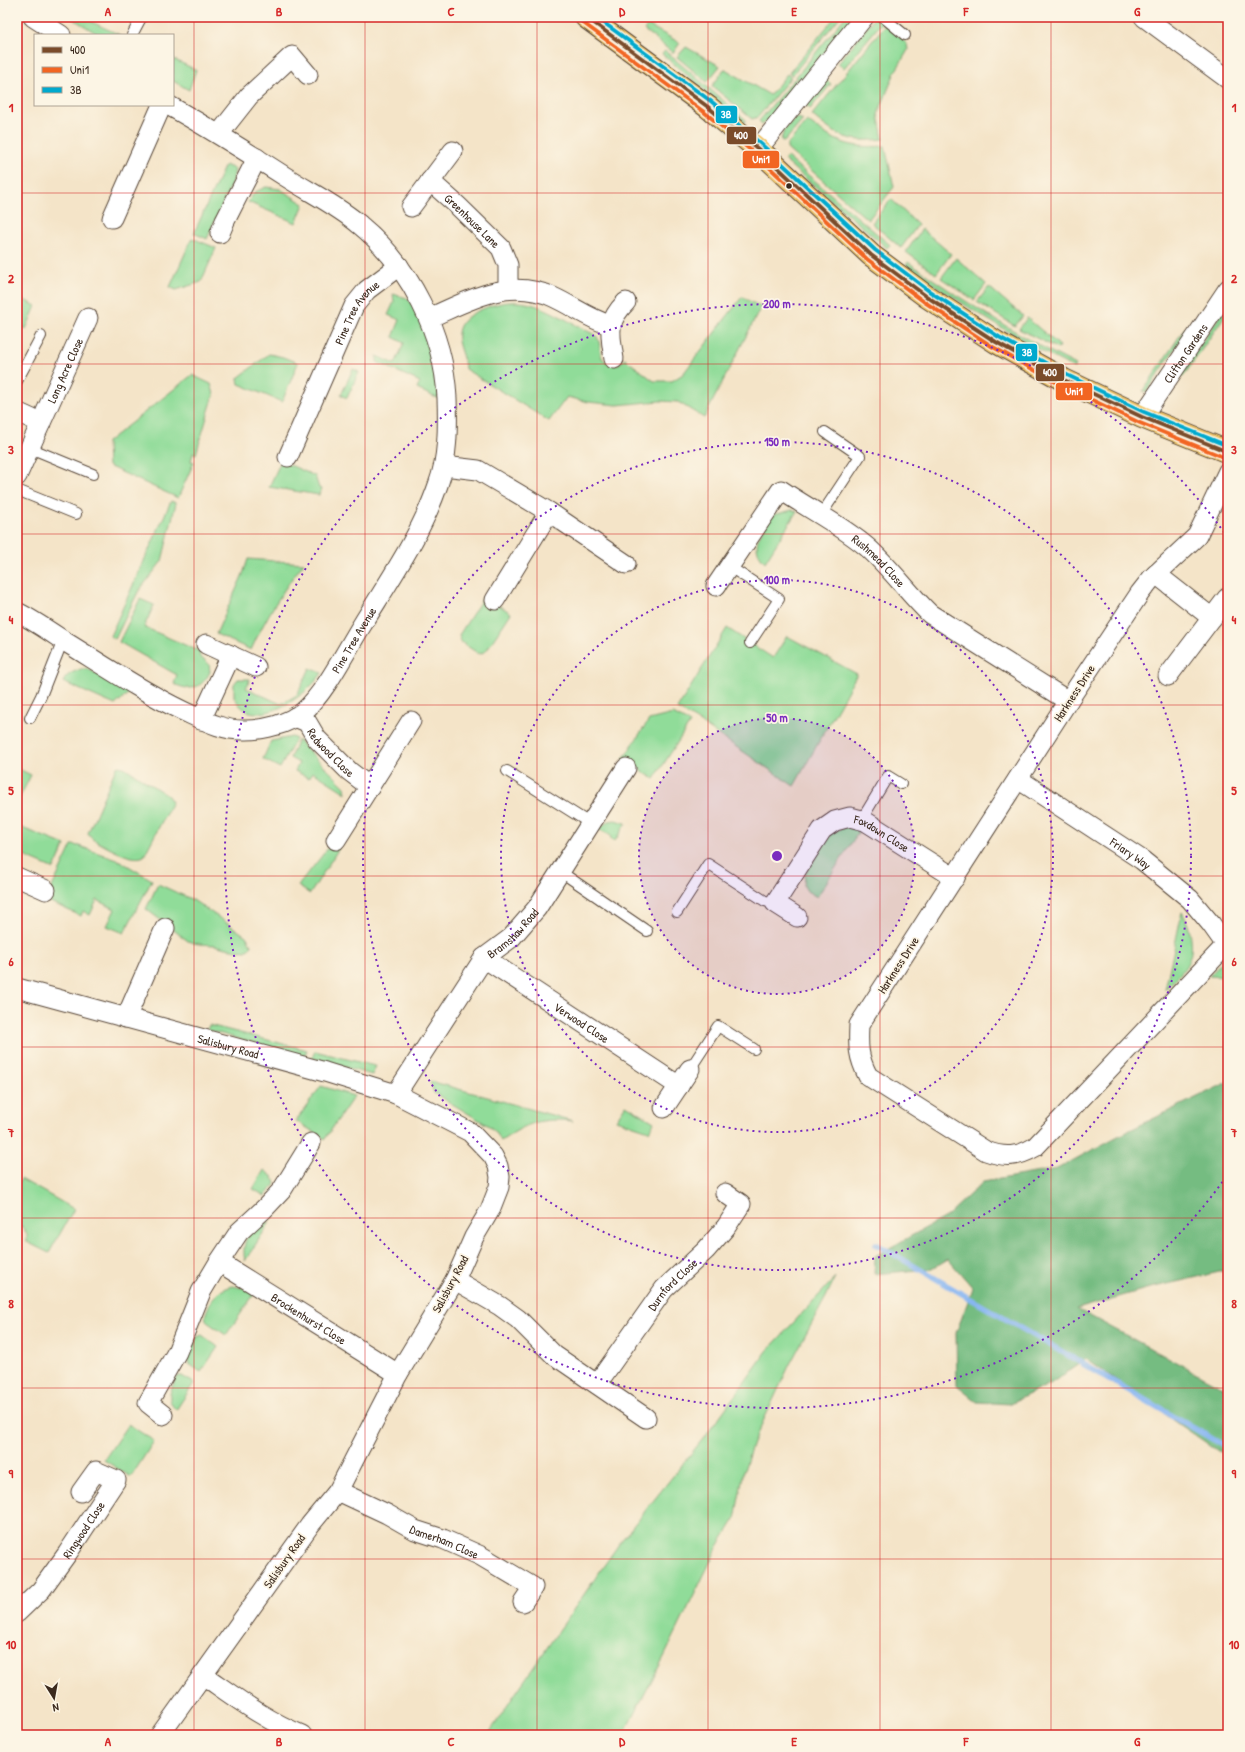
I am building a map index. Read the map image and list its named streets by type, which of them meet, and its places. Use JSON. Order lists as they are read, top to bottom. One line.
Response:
{"streets":{"street":["Greenhouse Lane","Pine Tree Avenue","Clifton Gardens","Long Acre Close","Rushmead Close","Harkness Drive","Redwood Close","Foxdown Close","Friary Way","Bramshaw Road","Verwood Close","Salisbury Road","Durnford Close","Brockenhurst Close","Ringwood Close","Damerham Close"]},"crossings":[["Pine Tree Avenue","Redwood Close"],["Rushmead Close","Harkness Drive"],["Harkness Drive","Foxdown Close"],["Harkness Drive","Friary Way"],["Bramshaw Road","Verwood Close"],["Bramshaw Road","Salisbury Road"],["Salisbury Road","Brockenhurst Close"],["Salisbury Road","Damerham Close"]],"lines":["transit line 400","transit line 3B","transit line Uni1"],"legend":["400","Uni1","3B"],"north":"bottom","grid":{"columns":["A","B","C","D","E","F","G"],"rows":["1","2","3","4","5","6","7","8","9","10"]},"rings":["200 m","150 m","100 m","50 m"]}
